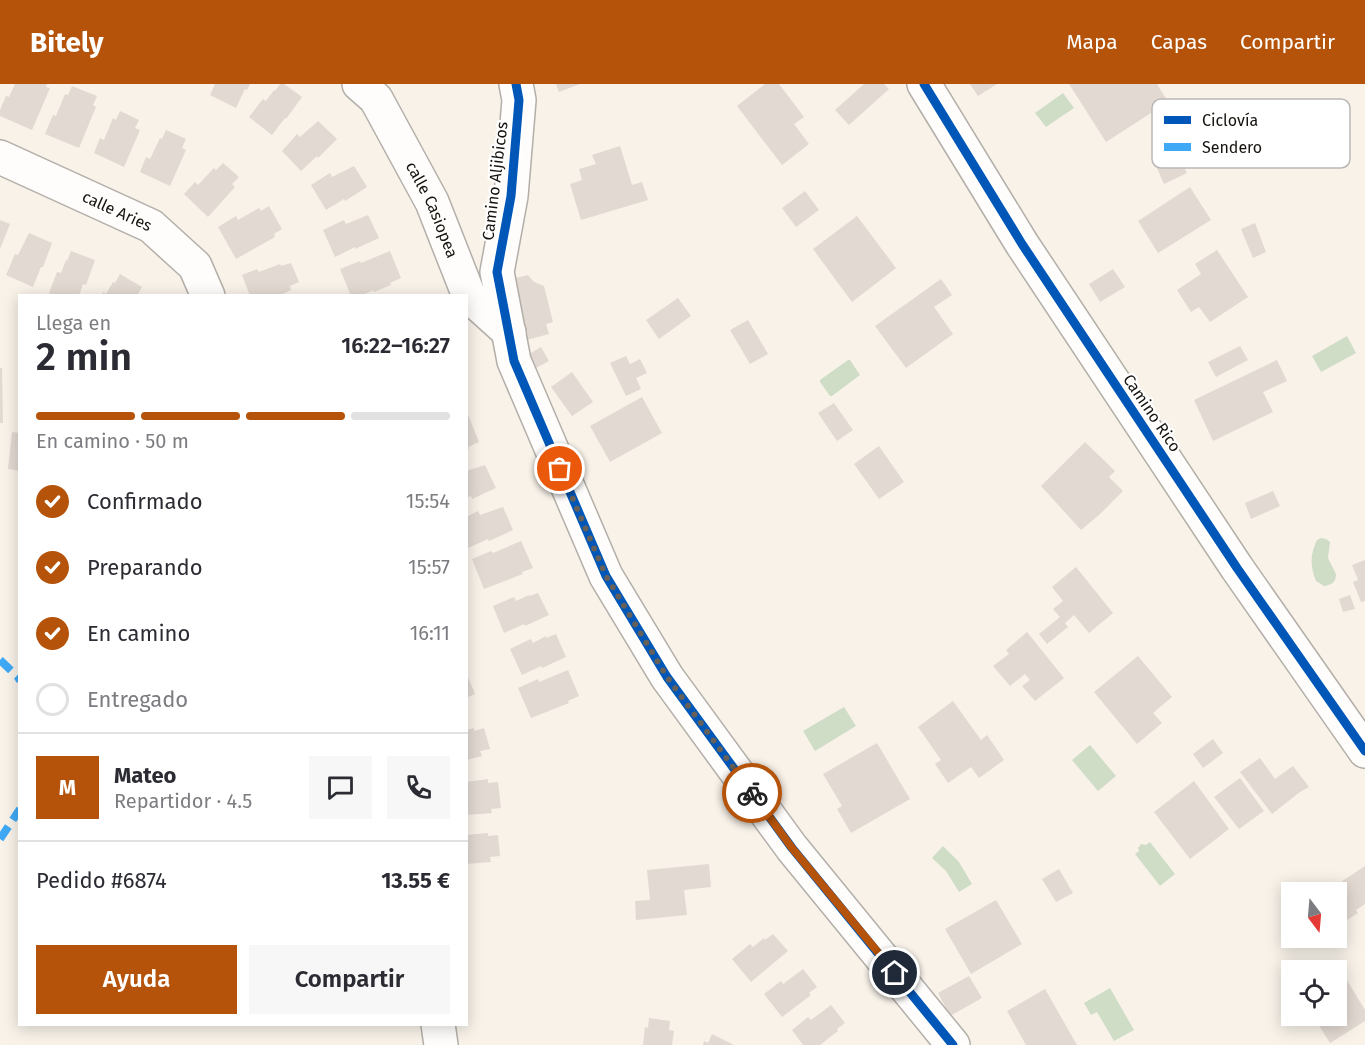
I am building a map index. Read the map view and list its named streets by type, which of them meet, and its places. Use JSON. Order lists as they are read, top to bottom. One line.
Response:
{"streets":{"street":["Camino Aljibicos","calle Casiopea","calle Aries","Camino Rico"]},"crossings":[["Camino Aljibicos","calle Casiopea"]],"legend":["Ciclovía","Sendero"],"north":"bottom","page":{"header":"Bitely","nav":["Mapa","Capas","Compartir"],"heading":["2 min","Llega en","16:22–16:27"],"panel":["Mateo","Repartidor · 4.5","Pedido #6874","13.55 €"],"bar":"En camino · 50 m","list":[["Confirmado","15:54"],["Preparando","15:57"],["En camino","16:11"],"Entregado"],"round":"M","buttons":["Ayuda","Compartir"]}}
